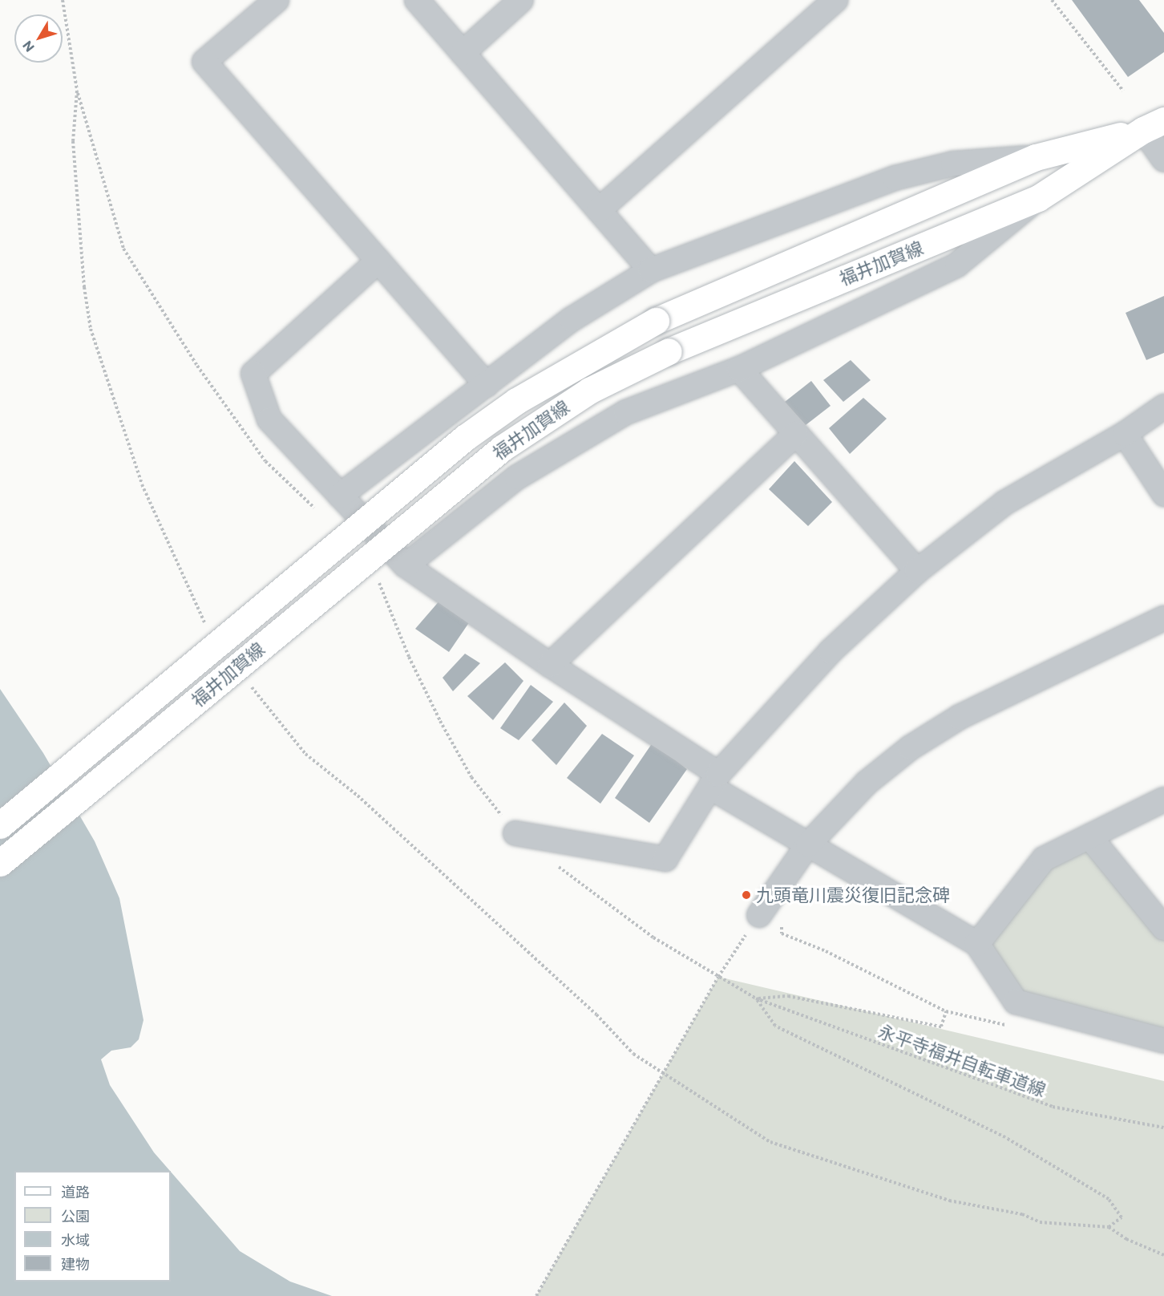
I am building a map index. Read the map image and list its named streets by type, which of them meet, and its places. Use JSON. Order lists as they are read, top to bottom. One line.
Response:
{"streets":{"main road":["福井加賀線"],"path":["永平寺福井自転車道線"]},"places":["九頭竜川震災復旧記念碑"],"legend":["道路","公園","水域","建物"],"north":"bottom left"}
